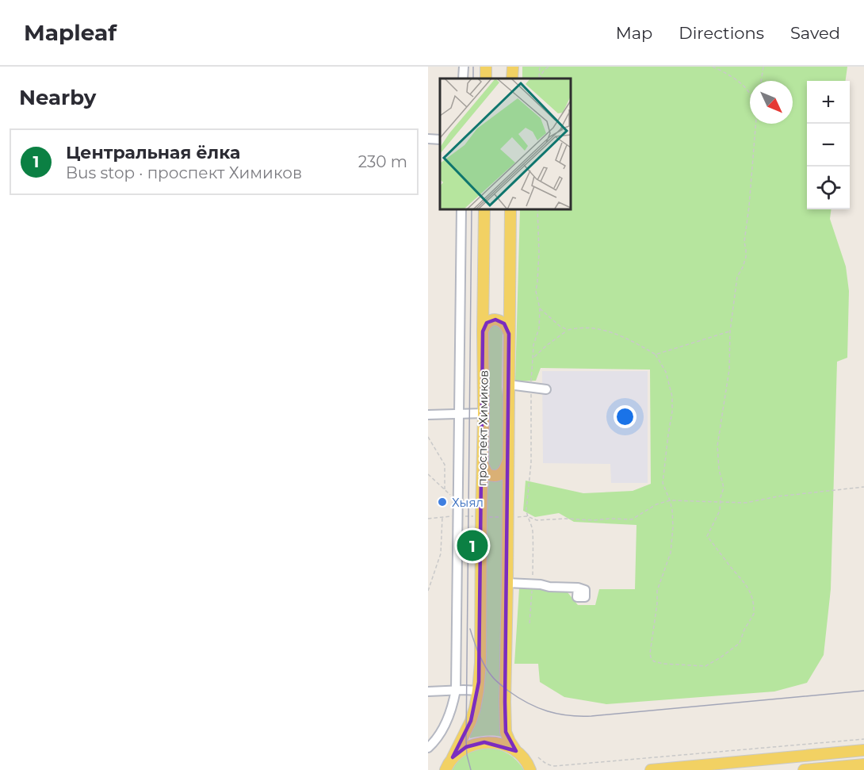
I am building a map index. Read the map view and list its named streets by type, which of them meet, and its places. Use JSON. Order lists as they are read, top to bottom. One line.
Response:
{"streets":{"main road":["проспект Химиков"]},"places":["Хыял"],"north":"bottom right","page":{"header":"Mapleaf","nav":["Map","Directions","Saved"],"heading":"Nearby","map_buttons":["+","−"],"list":[{"mark":"1","name":"Центральная ёлка","note":"Bus stop · проспект Химиков","value":"230 m"}],"pins":"1"}}
